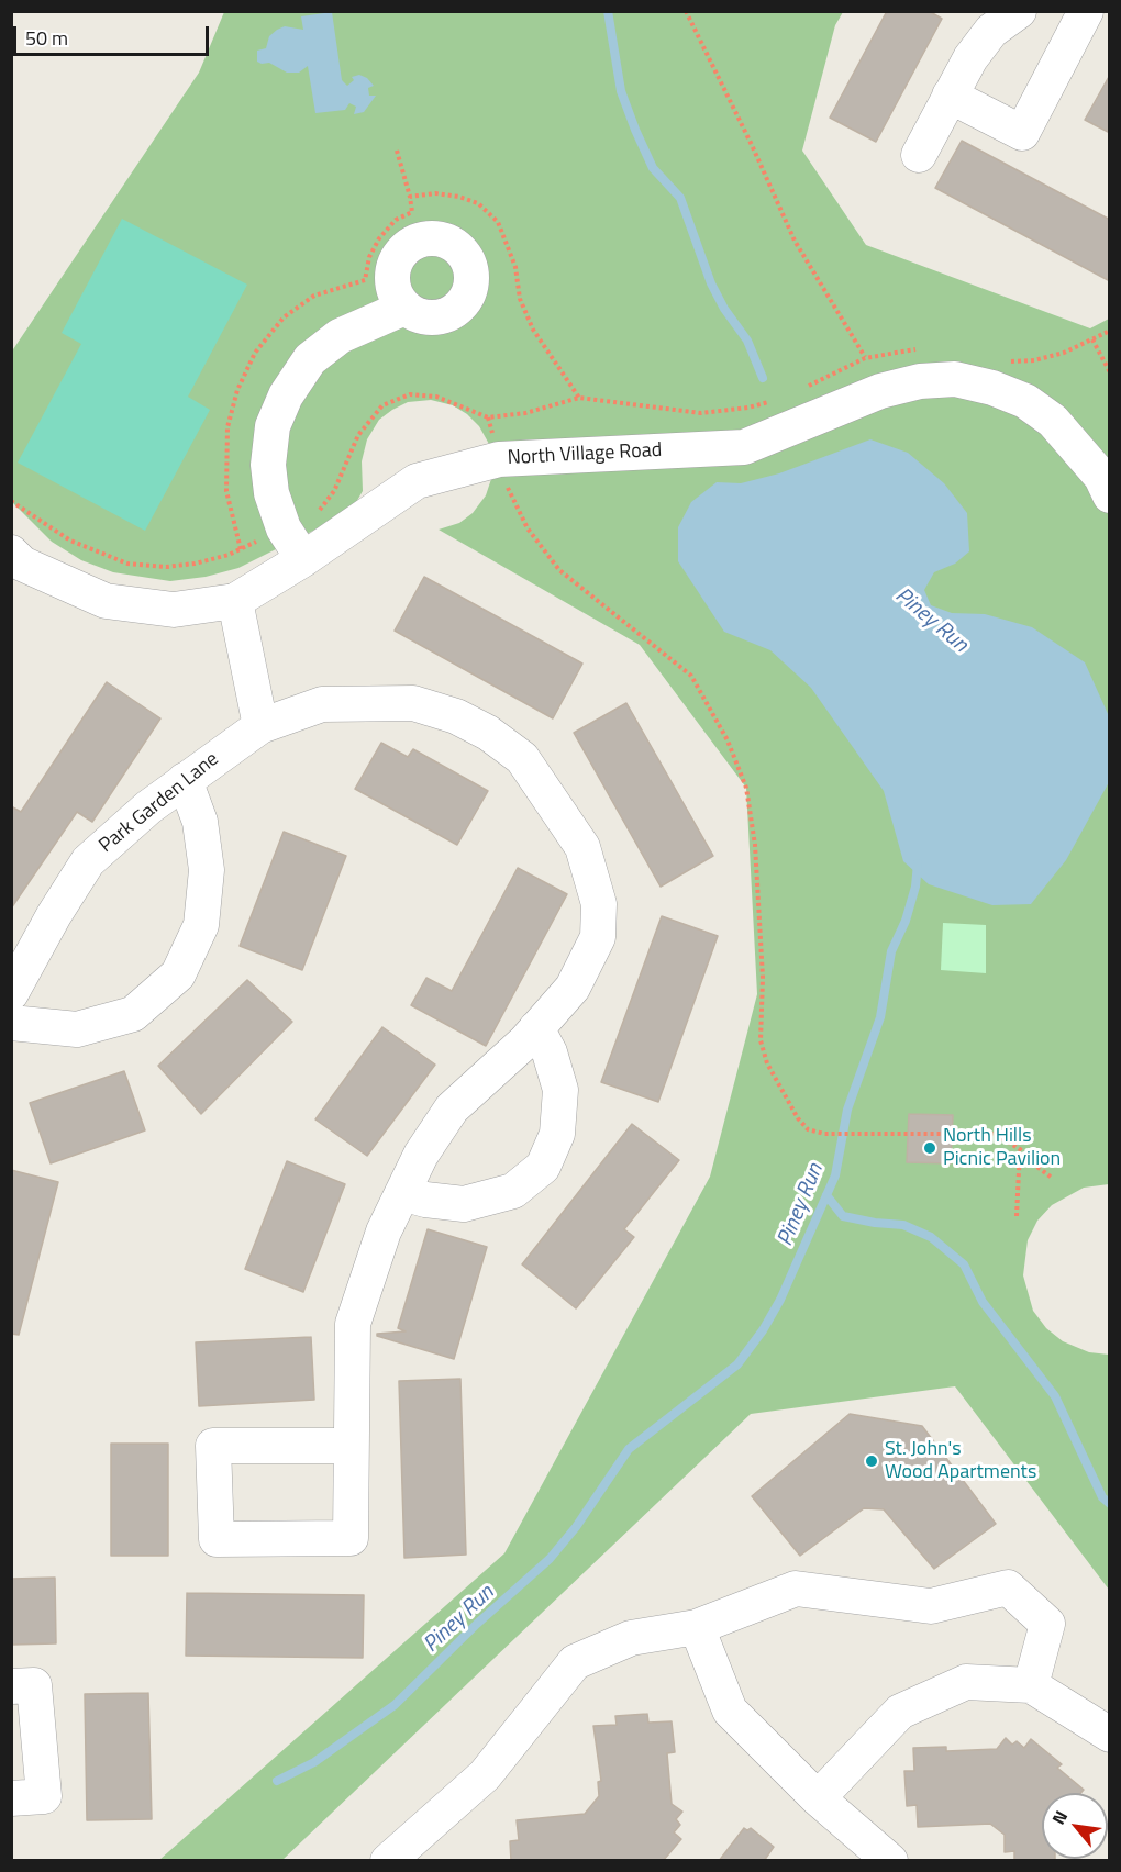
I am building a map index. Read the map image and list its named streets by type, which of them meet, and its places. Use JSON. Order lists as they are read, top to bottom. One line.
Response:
{"streets":{"street":["North Village Road","Park Garden Lane"]},"water":["Piney Run"],"places":["North Hills Picnic Pavilion","St. John's Wood Apartments"],"scale_bar":"50 m","north":"top left"}
